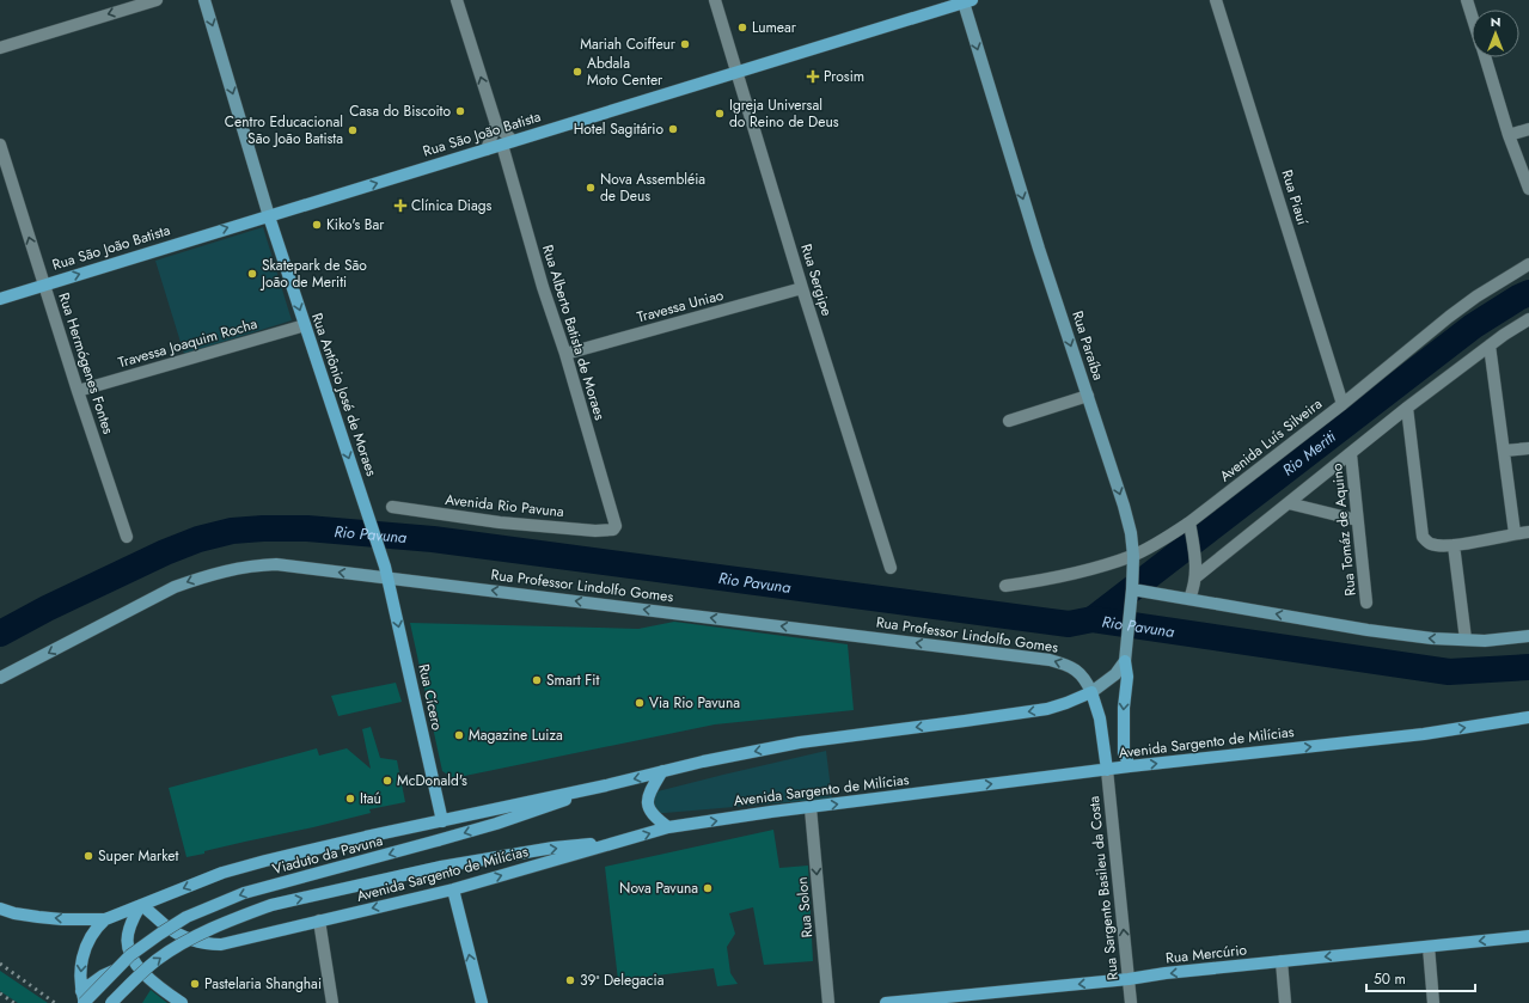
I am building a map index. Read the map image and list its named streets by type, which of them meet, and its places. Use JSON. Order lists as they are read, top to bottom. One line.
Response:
{"streets":{"main road":["Rua São João Batista","Rua Antônio José de Moraes","Rua Professor Lindolfo Gomes","Rua Cícero","Avenida Sargento de Milícias","Viaduto da Pavuna","Rua Mercúrio"],"street":["Rua Piauí","Rua Sergipe","Travessa Uniao","Rua Alberto Batista de Moraes","Travessa Joaquim Rocha","Rua Paraíba","Rua Hermógenes Fontes","Avenida Luís Silveira","Avenida Rio Pavuna","Rua Tomáz de Aquino","Rua Sargento Basileu da Costa","Rua Solon"]},"crossings":[["Rua São João Batista","Rua Sergipe"],["Rua São João Batista","Rua Alberto Batista de Moraes"],["Rua São João Batista","Rua Paraíba"],["Rua São João Batista","Rua Hermógenes Fontes"],["Rua São João Batista","Rua Antônio José de Moraes"],["Rua Piauí","Avenida Luís Silveira"],["Rua Sergipe","Travessa Uniao"],["Travessa Uniao","Rua Alberto Batista de Moraes"],["Rua Alberto Batista de Moraes","Avenida Rio Pavuna"],["Travessa Joaquim Rocha","Rua Hermógenes Fontes"],["Travessa Joaquim Rocha","Rua Antônio José de Moraes"],["Rua Paraíba","Avenida Luís Silveira"],["Rua Antônio José de Moraes","Rua Professor Lindolfo Gomes"],["Rua Antônio José de Moraes","Rua Cícero"],["Rua Professor Lindolfo Gomes","Rua Cícero"],["Rua Professor Lindolfo Gomes","Avenida Sargento de Milícias"],["Rua Professor Lindolfo Gomes","Rua Sargento Basileu da Costa"],["Avenida Sargento de Milícias","Rua Sargento Basileu da Costa"],["Avenida Sargento de Milícias","Rua Solon"],["Rua Sargento Basileu da Costa","Rua Mercúrio"]],"one_way":["Rua São João Batista","Rua Paraíba","Rua Hermógenes Fontes","Rua Antônio José de Moraes","Rua Professor Lindolfo Gomes","Rua Cícero","Rua Sargento Basileu da Costa","Rua Solon","Rua Mercúrio"],"water":["Rio Meriti","Rio Pavuna"],"places":{"other":["Lumear","Mariah Coiffeur","Abdala Moto Center","Casa do Biscoito","Igreja Universal do Reino de Deus","Hotel Sagitário","Centro Educacional São João Batista","Nova Assembléia de Deus","Kiko's Bar","Skatepark de São João de Meriti","Smart Fit","Via Rio Pavuna","Magazine Luiza","McDonald's","Itaú","Super Market","Nova Pavuna","39ª Delegacia","Pastelaria Shanghai"],"health":["Prosim","Clínica Diags"]},"scale_bar":"50 m","north":"top"}
